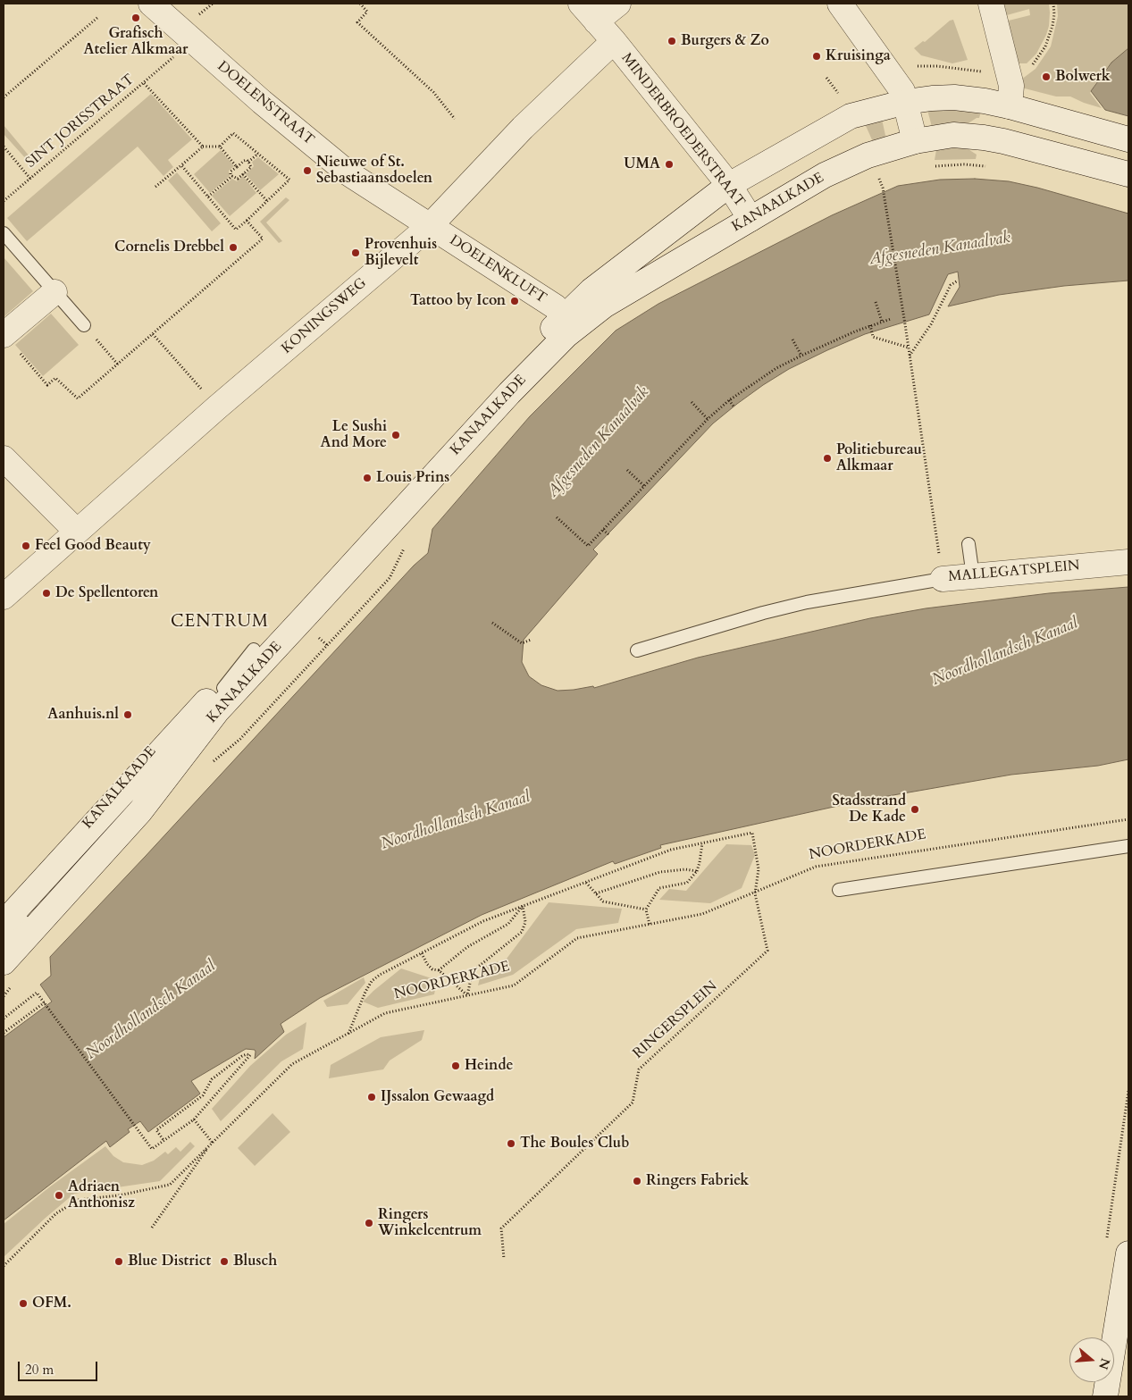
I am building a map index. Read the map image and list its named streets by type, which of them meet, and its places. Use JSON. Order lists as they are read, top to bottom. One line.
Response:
{"streets":{"street":["DOELENSTRAAT","MINDERBROEDERSTRAAT","KANAALKADE","DOELENKLUFT","KONINGSWEG","MALLEGATSPLEIN"],"lane":["KANALKAADE"],"path":["SINT JORISSTRAAT","NOORDERKADE","RINGERSPLEIN"]},"crossings":[["DOELENSTRAAT","SINT JORISSTRAAT"],["DOELENSTRAAT","DOELENKLUFT"],["DOELENSTRAAT","KONINGSWEG"],["MINDERBROEDERSTRAAT","KANAALKADE"],["MINDERBROEDERSTRAAT","KONINGSWEG"],["KANAALKADE","DOELENKLUFT"],["KANAALKADE","KANALKAADE"],["DOELENKLUFT","KONINGSWEG"],["NOORDERKADE","RINGERSPLEIN"]],"districts":["CENTRUM"],"water":["Afgesneden Kanaalvak","Noordhollandsch Kanaal"],"places":["Grafisch Atelier Alkmaar","Burgers & Zo","Kruisinga","Bolwerk","UMA","Nieuwe of St. Sebastiaansdoelen","Cornelis Drebbel","Provenhuis Bijlevelt","Tattoo by Icon","Le Sushi And More","Politiebureau Alkmaar","Louis Prins","Feel Good Beauty","De Spellentoren","Aanhuis.nl","Stadsstrand De Kade","Heinde","IJssalon Gewaagd","The Boules Club","Ringers Fabriek","Adriaen Anthonisz","Ringers Winkelcentrum","Blue District","Blusch","OFM."],"scale_bar":"20 m","north":"right"}
